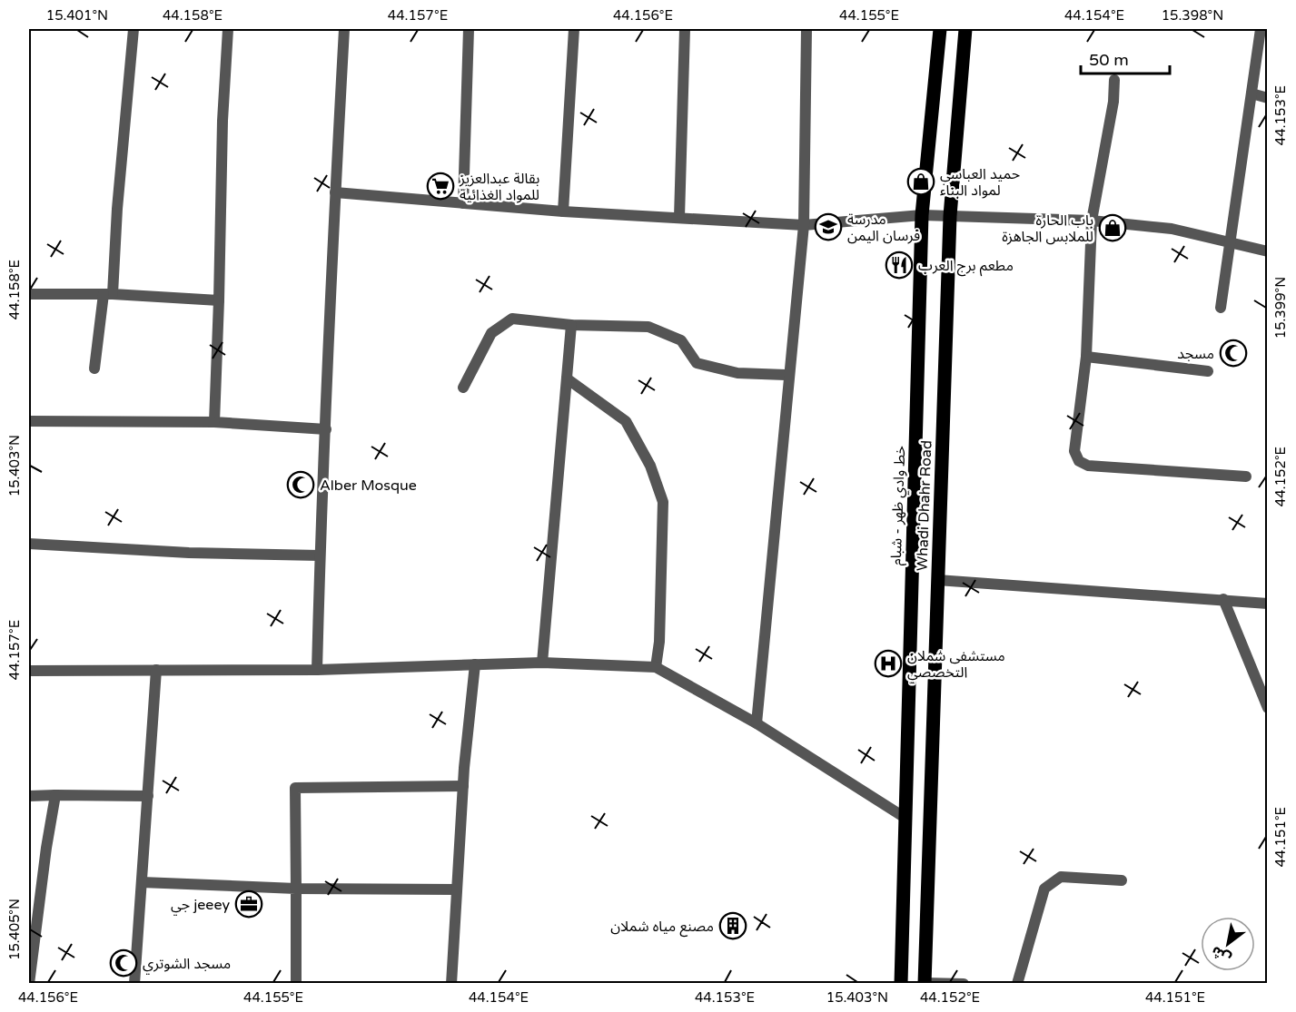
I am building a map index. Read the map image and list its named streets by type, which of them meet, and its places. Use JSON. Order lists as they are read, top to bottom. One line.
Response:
{"streets":{"main road":["خط وادي ظهر - شبام","Whadi Dhahr Road"]},"places":{"shop":["حميد العباسي لمواد البناء","باب الحارة للملابس الجاهزة"],"supermarket":["بقالة عبدالعزيز للمواد الغذائية"],"school or university":["مدرسة فرسان اليمن"],"restaurant":["مطعم برج العرب"],"mosque":["مسجد","Alber Mosque","مسجد الشوتري"],"hospital":["مستشفى شملان التخصصي"],"office":["جي jeeey"],"building":["مصنع مياه شملان"]},"scale_bar":"50 m","north":"bottom left","coordinates":["15.401°N","44.158°E","44.157°E","44.156°E","44.155°E","44.154°E","15.398°N","44.153°E","15.399°N","15.403°N","44.152°E","44.151°E","15.405°N"]}
